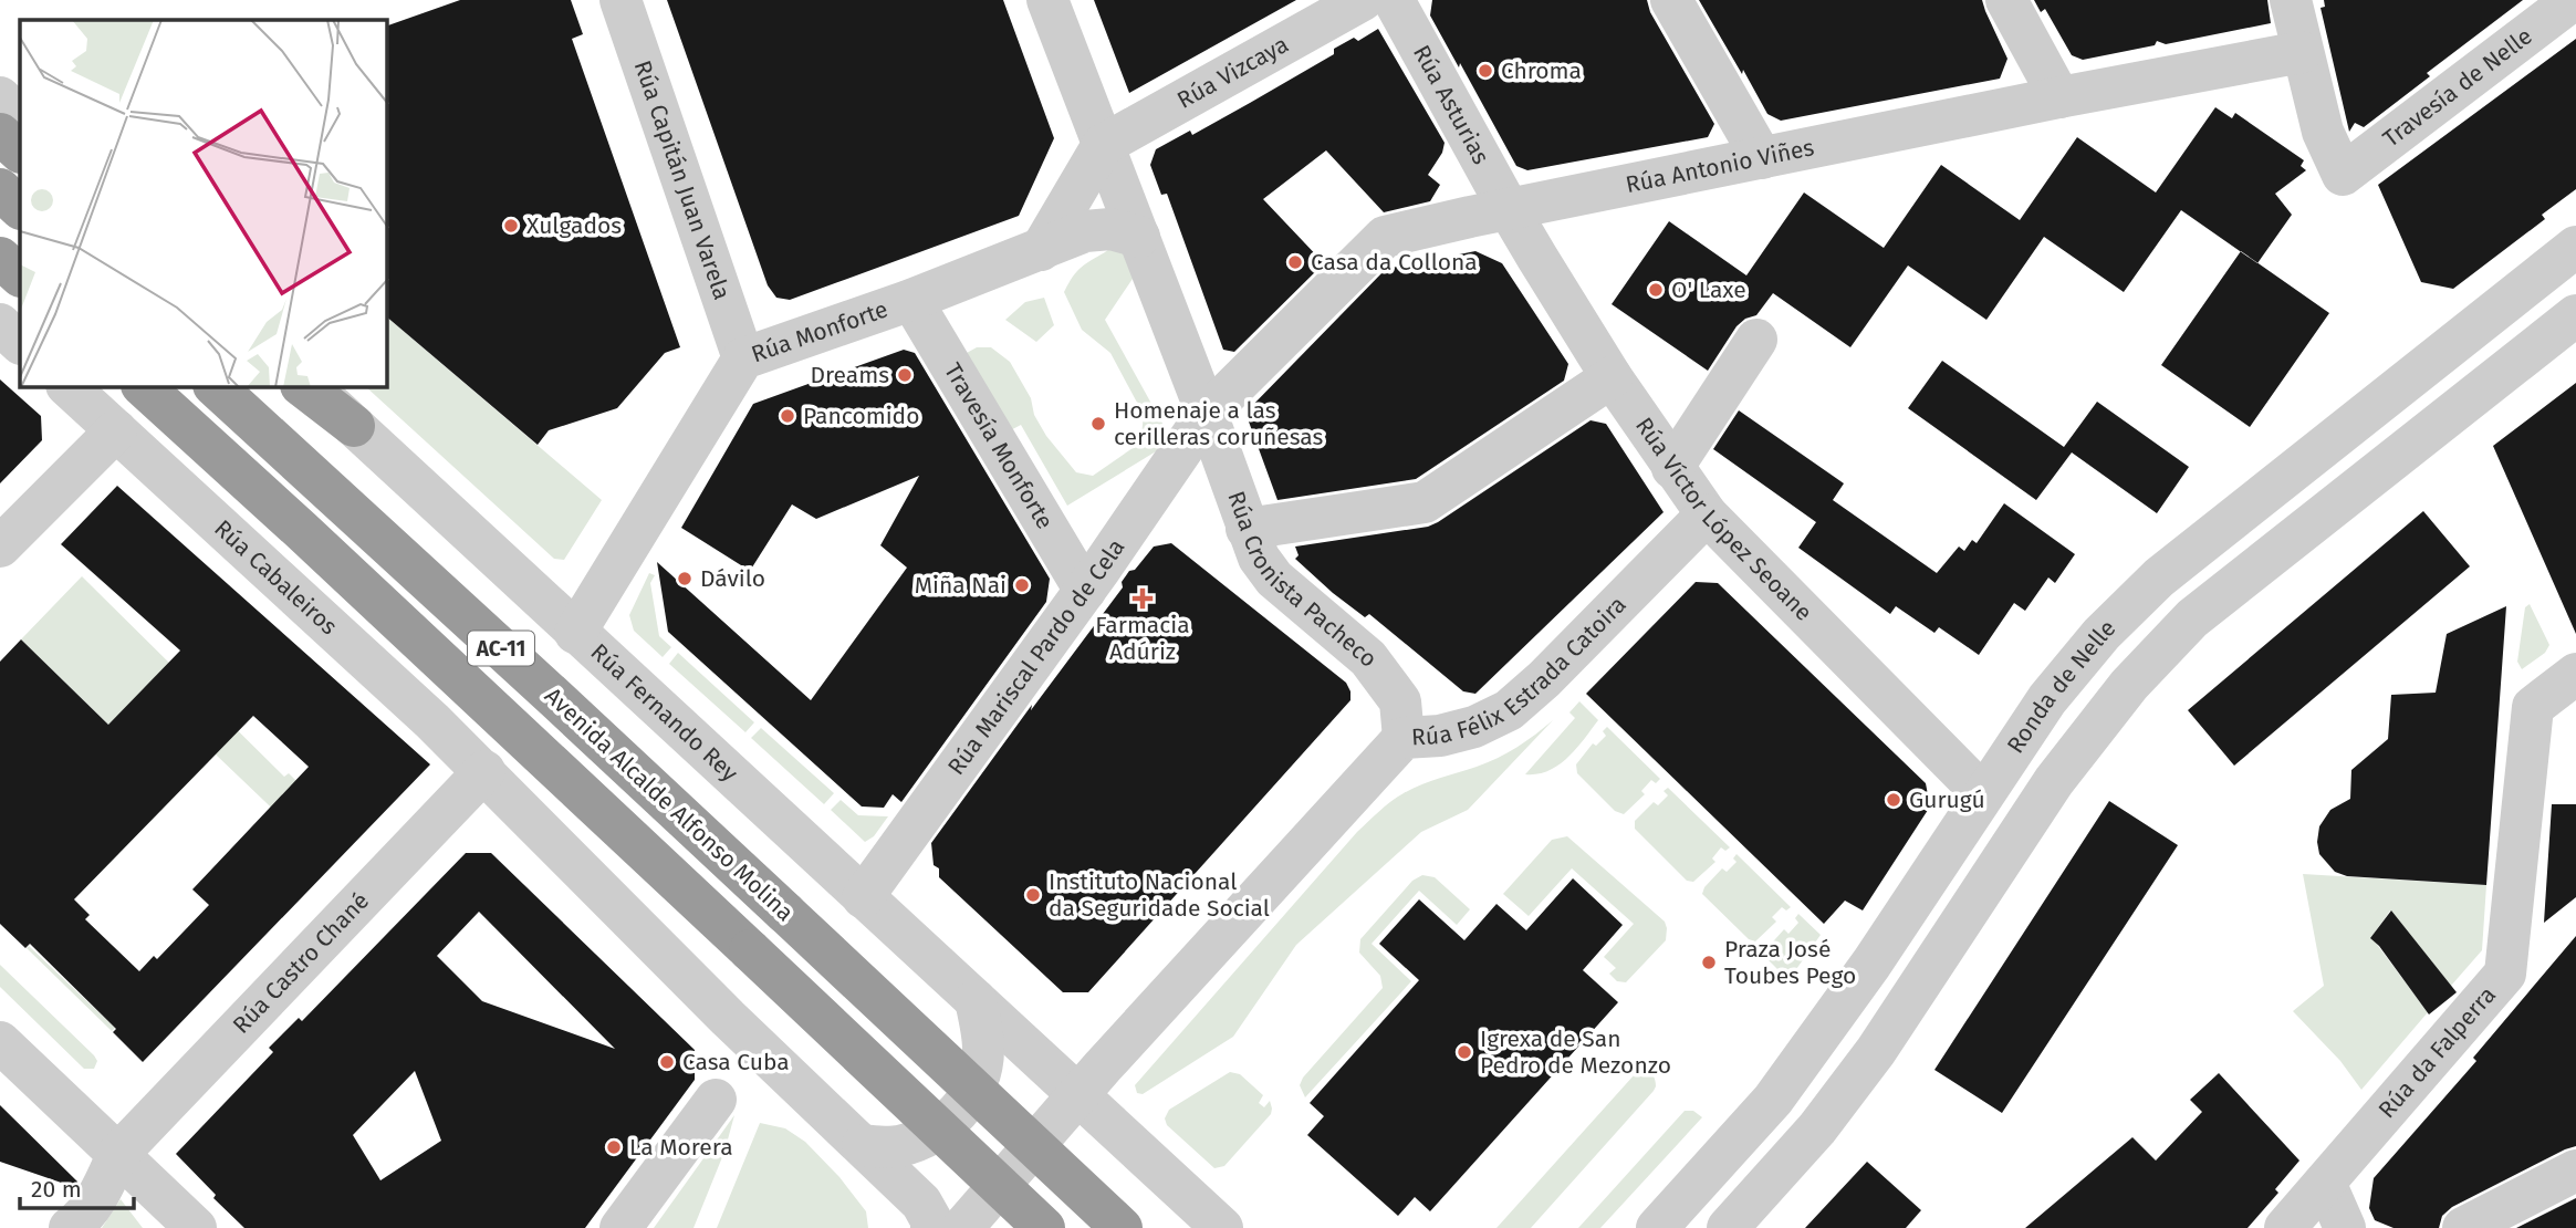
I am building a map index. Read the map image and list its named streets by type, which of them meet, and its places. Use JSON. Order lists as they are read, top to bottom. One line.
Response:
{"streets":{"highway":["AC-11","Avenida Alcalde Alfonso Molina"],"street":["Rúa Vizcaya","Travesía de Nelle","Rúa Asturias","Rúa Antonio Viñes","Rúa Capitán Juan Varela","Rúa Monforte","Travesía Monforte","Rúa Víctor López Seoane","Rúa Cronista Pacheco","Rúa Cabaleiros","Rúa Mariscal Pardo de Cela","Rúa Félix Estrada Catoira","Ronda de Nelle","Rúa Fernando Rey","Rúa Castro Chané","Rúa da Falperra"]},"crossings":[["Rúa Vizcaya","Rúa Cronista Pacheco"],["Travesía de Nelle","Rúa Antonio Viñes"],["Rúa Asturias","Rúa Antonio Viñes"],["Rúa Asturias","Rúa Víctor López Seoane"],["Rúa Antonio Viñes","Rúa Víctor López Seoane"],["Rúa Antonio Viñes","Rúa Cronista Pacheco"],["Rúa Antonio Viñes","Rúa Mariscal Pardo de Cela"],["Rúa Capitán Juan Varela","Rúa Monforte"],["Rúa Monforte","Travesía Monforte"],["Rúa Monforte","Rúa Cronista Pacheco"],["Rúa Monforte","Rúa Fernando Rey"],["Travesía Monforte","Rúa Mariscal Pardo de Cela"],["Rúa Víctor López Seoane","Rúa Félix Estrada Catoira"],["Rúa Víctor López Seoane","Ronda de Nelle"],["Rúa Cronista Pacheco","Rúa Mariscal Pardo de Cela"],["Rúa Cronista Pacheco","Rúa Félix Estrada Catoira"],["Rúa Cabaleiros","Rúa Castro Chané"],["Rúa Mariscal Pardo de Cela","Rúa Fernando Rey"],["Rúa Félix Estrada Catoira","Rúa Fernando Rey"]],"places":{"other":["Chroma","Xulgados","Casa da Collona","O' Laxe","Dreams","Pancomido","Homenaje a las cerilleras coruñesas","Dávilo","Miña Nai","Gurugú","Instituto Nacional da Seguridade Social","Praza José Toubes Pego","Igrexa de San Pedro de Mezonzo","Casa Cuba","La Morera"],"health":["Farmacia Adúriz"]},"scale_bar":"20 m"}
